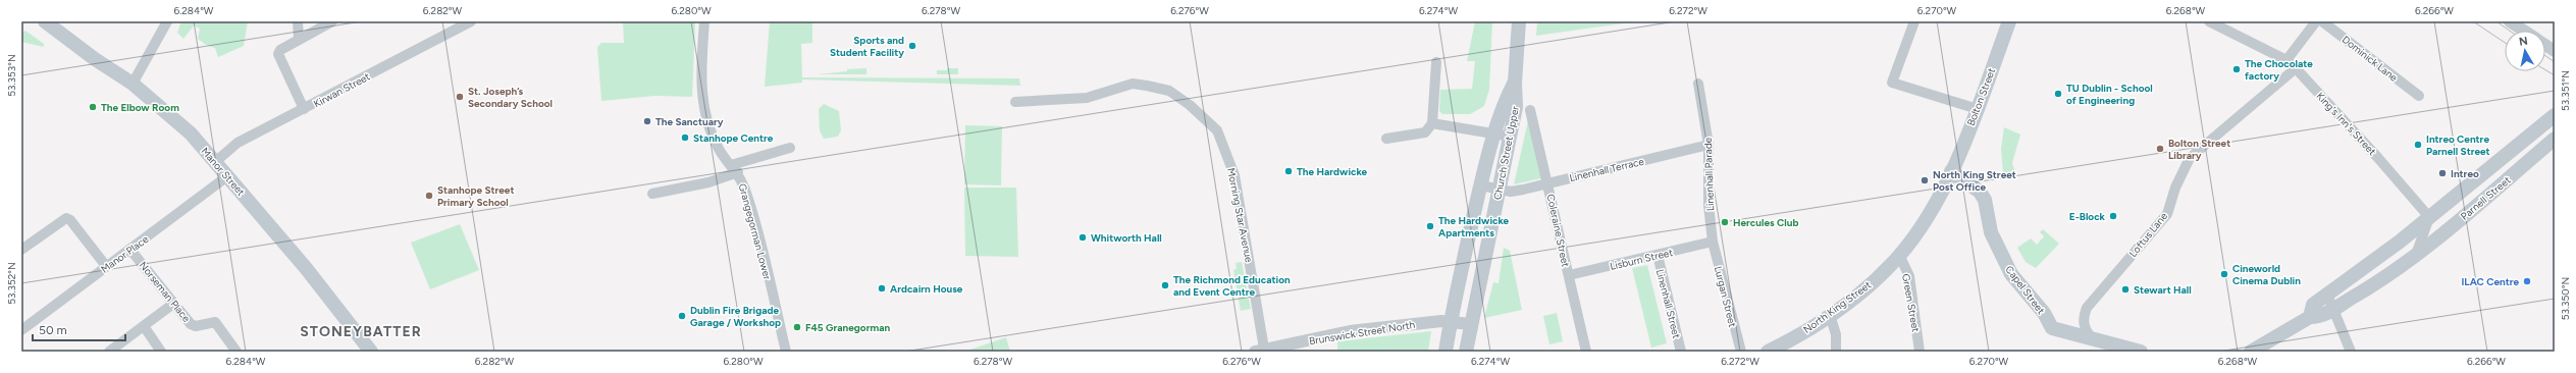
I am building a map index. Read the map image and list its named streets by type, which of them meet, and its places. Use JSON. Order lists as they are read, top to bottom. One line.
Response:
{"streets":{"main road":["Bolton Street","Church Street Upper","Manor Street","Parnell Street","Capel Street","North King Street"],"street":["Dominick Lane","Kirwan Street","King's Inn's Street","Linenhall Terrace","Linenhall Parade","Morning Star Avenue","Coleraine Street","Grangegorman Lower","Loftus Lane","Manor Place","Lisburn Street","Norseman Place","Lurgan Street","Green Street","Linenhall Street","Brunswick Street North"]},"crossings":[["Kirwan Street","Manor Street"],["Bolton Street","Capel Street"],["Bolton Street","North King Street"],["King's Inn's Street","Parnell Street"],["King's Inn's Street","Loftus Lane"],["Church Street Upper","Linenhall Terrace"],["Church Street Upper","Brunswick Street North"],["Linenhall Terrace","Linenhall Parade"],["Linenhall Terrace","Coleraine Street"],["Manor Street","Manor Place"],["Linenhall Parade","Lisburn Street"],["Linenhall Parade","Lurgan Street"],["Morning Star Avenue","Brunswick Street North"],["Coleraine Street","Lisburn Street"],["Loftus Lane","Capel Street"],["Manor Place","Norseman Place"],["Lisburn Street","Lurgan Street"],["Lisburn Street","Linenhall Street"],["Capel Street","North King Street"],["Green Street","North King Street"]],"districts":["STONEYBATTER"],"places":["Sports and Student Facility","The Chocolate factory","TU Dublin - School of Engineering","St. Joseph’s Secondary School","The Elbow Room","The Sanctuary","Stanhope Centre","Intreo Centre Parnell Street","Bolton Street Library","The Hardwicke","Intreo","North King Street Post Office","Stanhope Street Primary School","E-Block","Hercules Club","The Hardwicke Apartments","Whitworth Hall","Cineworld Cinema Dublin","ILAC Centre","The Richmond Education and Event Centre","Ardcairn House","Stewart Hall","Dublin Fire Brigade Garage / Workshop","F45 Granegorman"],"scale_bar":"50 m","north":"top","coordinates":["6.284°W","6.282°W","6.280°W","6.278°W","6.276°W","6.274°W","6.272°W","6.270°W","6.268°W","6.266°W","53.353°N","53.351°N","53.352°N","53.350°N"]}
